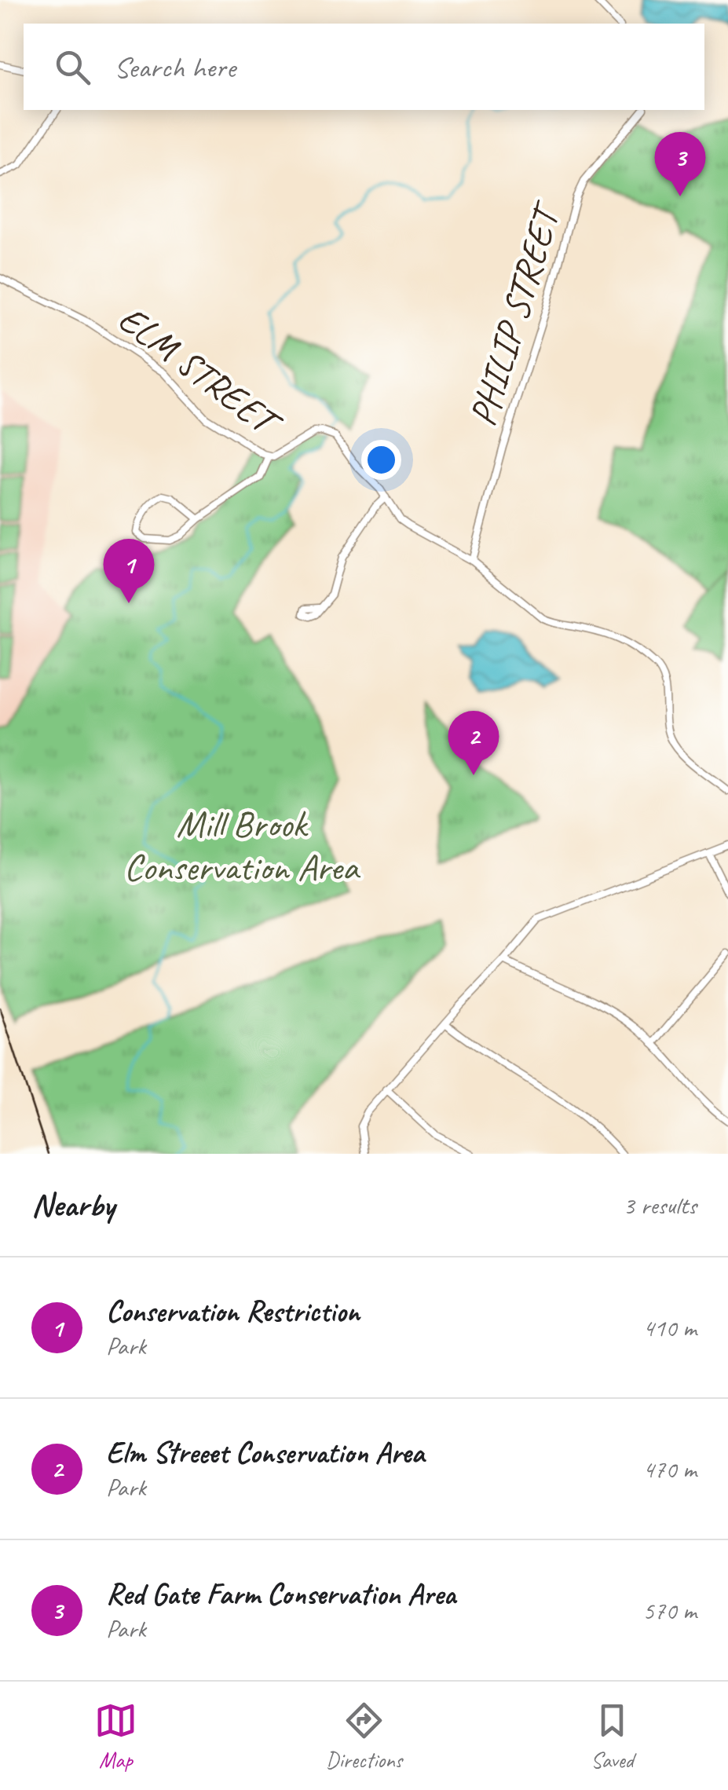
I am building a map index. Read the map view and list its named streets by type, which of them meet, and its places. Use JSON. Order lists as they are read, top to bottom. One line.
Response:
{"streets":{"street":["PHILIP STREET","ELM STREET"]},"crossings":[["PHILIP STREET","ELM STREET"]],"parks":["Mill Brook Conservation Area"],"page":{"search":"Search here","pins":["3","1","2"],"heading":["Nearby","3 results"],"list":[{"mark":"1","name":"Conservation Restriction","note":"Park","value":"410 m"},{"mark":"2","name":"Elm Streeet Conservation Area","note":"Park","value":"470 m"},{"mark":"3","name":"Red Gate Farm Conservation Area","note":"Park","value":"570 m"}],"nav":["Map","Directions","Saved"]}}
